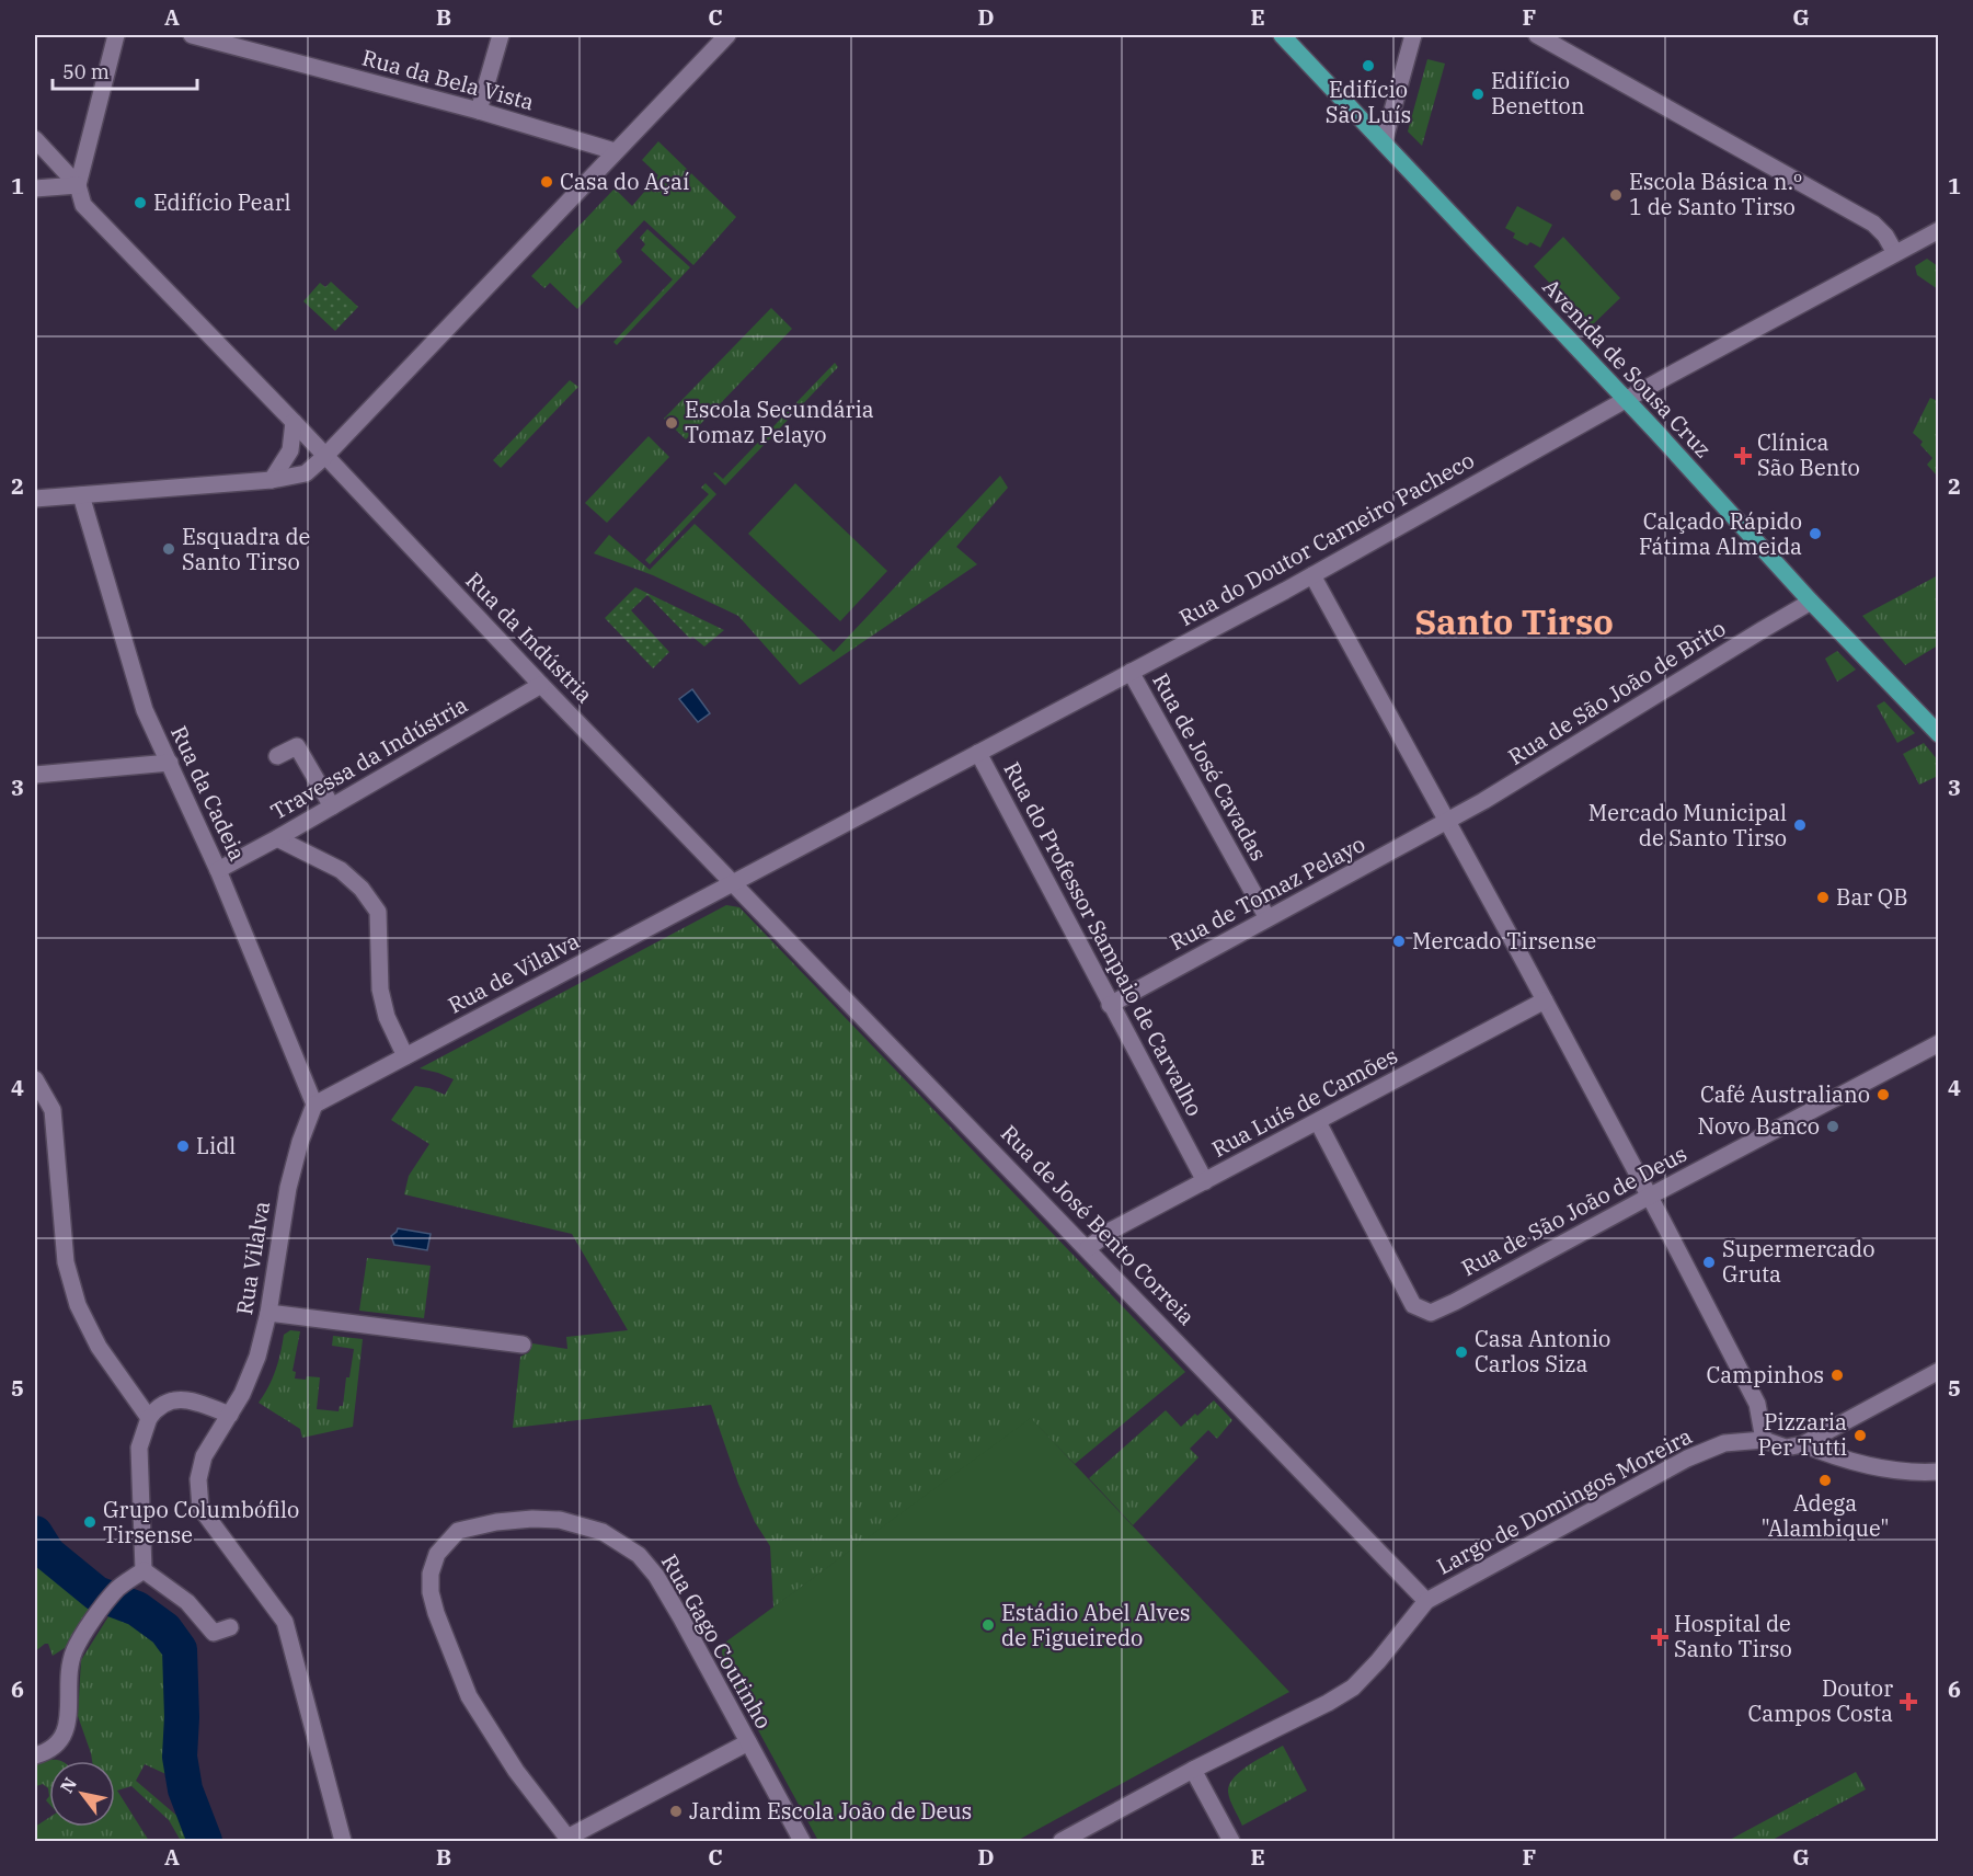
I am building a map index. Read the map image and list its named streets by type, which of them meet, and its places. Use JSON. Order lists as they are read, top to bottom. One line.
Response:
{"streets":{"main road":["Avenida de Sousa Cruz"],"street":["Rua da Bela Vista","Rua do Doutor Carneiro Pacheco","Rua da Indústria","Rua de São João de Brito","Travessa da Indústria","Rua de José Cavadas","Rua da Cadeia","Rua de Tomaz Pelayo","Rua do Professor Sampaio de Carvalho","Rua de Vilalva","Rua Luís de Camões","Rua de São João de Deus","Rua de José Bento Correia","Rua Vilalva","Largo de Domingos Moreira","Rua Gago Coutinho"]},"crossings":[["Avenida de Sousa Cruz","Rua do Doutor Carneiro Pacheco"],["Avenida de Sousa Cruz","Rua de São João de Brito"],["Rua do Doutor Carneiro Pacheco","Rua da Indústria"],["Rua do Doutor Carneiro Pacheco","Rua de José Cavadas"],["Rua do Doutor Carneiro Pacheco","Rua do Professor Sampaio de Carvalho"],["Rua do Doutor Carneiro Pacheco","Rua de Vilalva"],["Rua do Doutor Carneiro Pacheco","Rua de José Bento Correia"],["Rua da Indústria","Travessa da Indústria"],["Rua da Indústria","Rua de Vilalva"],["Rua da Indústria","Rua de José Bento Correia"],["Rua de São João de Brito","Rua de Tomaz Pelayo"],["Travessa da Indústria","Rua da Cadeia"],["Rua de José Cavadas","Rua de Tomaz Pelayo"],["Rua da Cadeia","Rua de Vilalva"],["Rua da Cadeia","Rua Vilalva"],["Rua de Tomaz Pelayo","Rua do Professor Sampaio de Carvalho"],["Rua do Professor Sampaio de Carvalho","Rua Luís de Camões"],["Rua de Vilalva","Rua de José Bento Correia"],["Rua de Vilalva","Rua Vilalva"],["Rua Luís de Camões","Rua de São João de Deus"],["Rua Luís de Camões","Rua de José Bento Correia"],["Rua de José Bento Correia","Largo de Domingos Moreira"]],"districts":["Santo Tirso"],"places":{"other":["Edifício São Luís","Edifício Benetton","Casa do Açaí","Escola Básica n.º 1 de Santo Tirso","Edifício Pearl","Escola Secundária Tomaz Pelayo","Calçado Rápido Fátima Almeida","Esquadra de Santo Tirso","Mercado Municipal de Santo Tirso","Bar QB","Mercado Tirsense","Café Australiano","Novo Banco","Lidl","Supermercado Gruta","Casa Antonio Carlos Siza","Campinhos","Pizzaria Per Tutti","Adega \"Alambique\"","Grupo Columbófilo Tirsense","Estádio Abel Alves de Figueiredo","Jardim Escola João de Deus"],"health":["Clínica São Bento","Hospital de Santo Tirso","Doutor Campos Costa"]},"scale_bar":"50 m","north":"top left","grid":{"columns":["A","B","C","D","E","F","G"],"rows":["1","2","3","4","5","6"]}}
